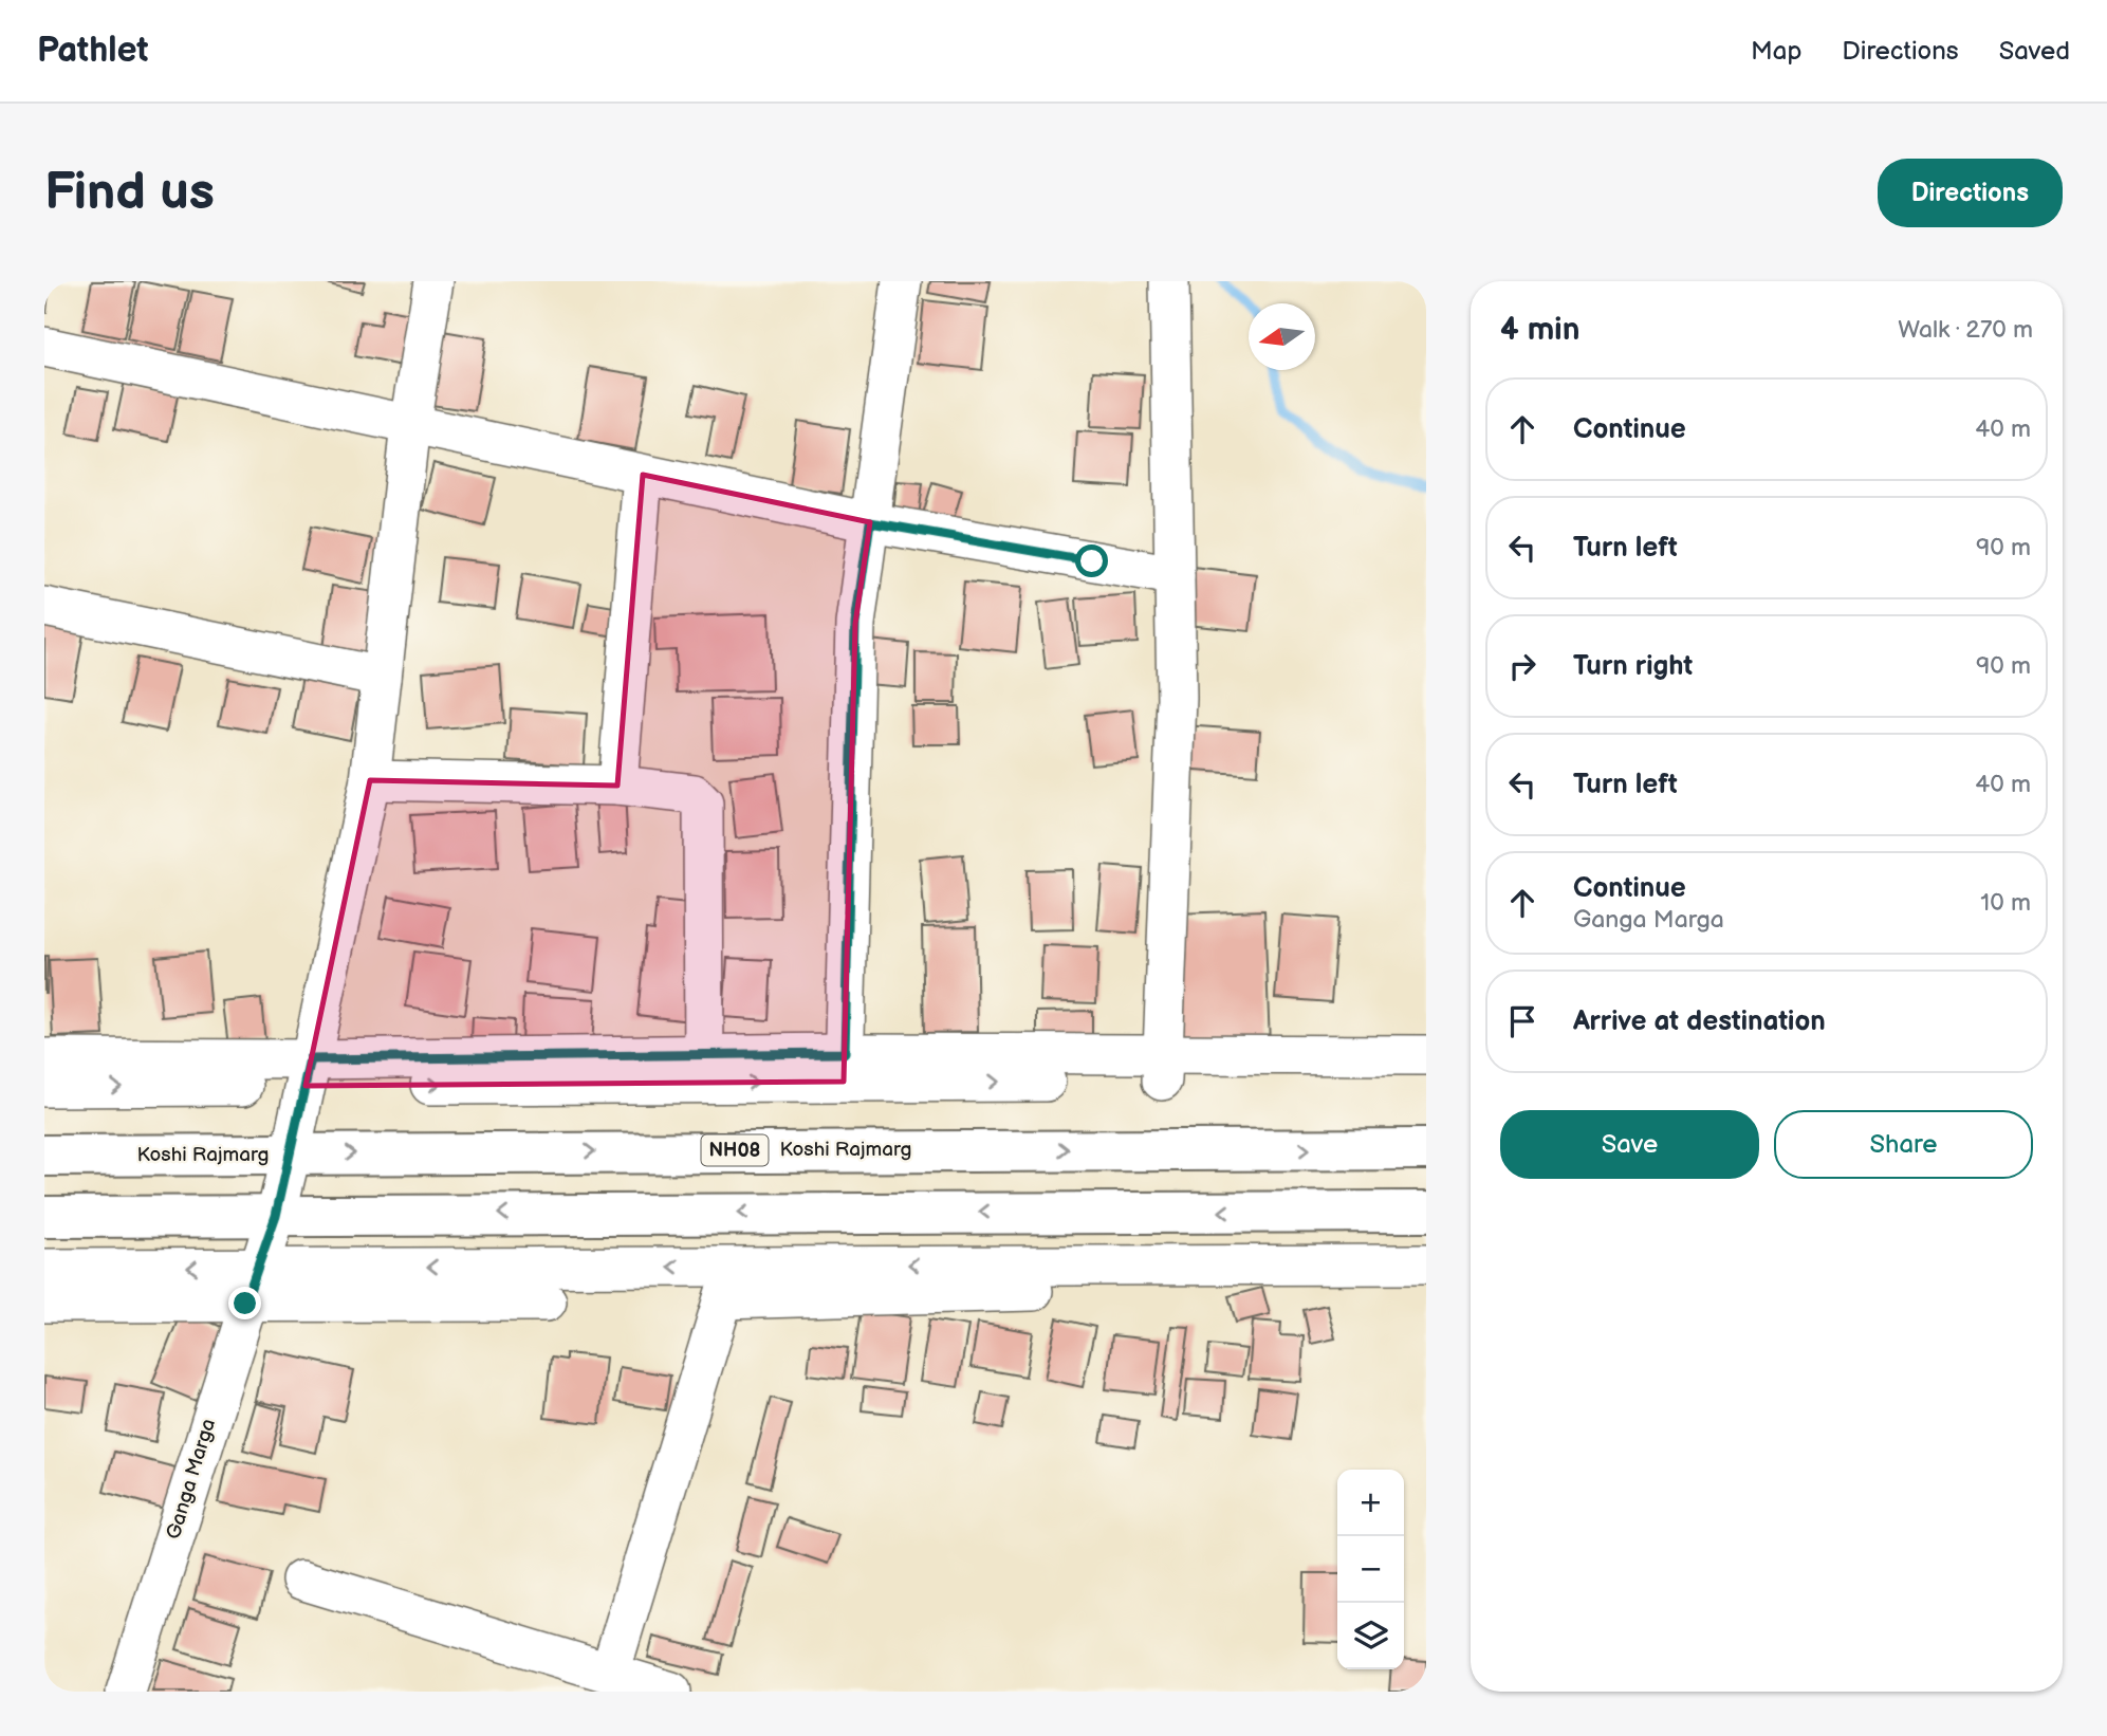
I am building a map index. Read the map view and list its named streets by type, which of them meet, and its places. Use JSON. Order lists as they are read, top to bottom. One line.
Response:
{"streets":{"main road":["Koshi Rajmarg","NH08"],"street":["Ganga Marga"]},"crossings":[["Koshi Rajmarg","Ganga Marga"]],"north":"left","page":{"header":"Pathlet","nav":["Map","Directions","Saved"],"buttons":["Directions",["Save","Share"]],"title":"Find us","heading":["4 min","Walk · 270 m"],"list":[["Continue","40 m"],["Turn left","90 m"],["Turn right","90 m"],["Turn left","40 m"],["Continue","Ganga Marga","10 m"],"Arrive at destination"],"map_buttons":["+","−"]}}
